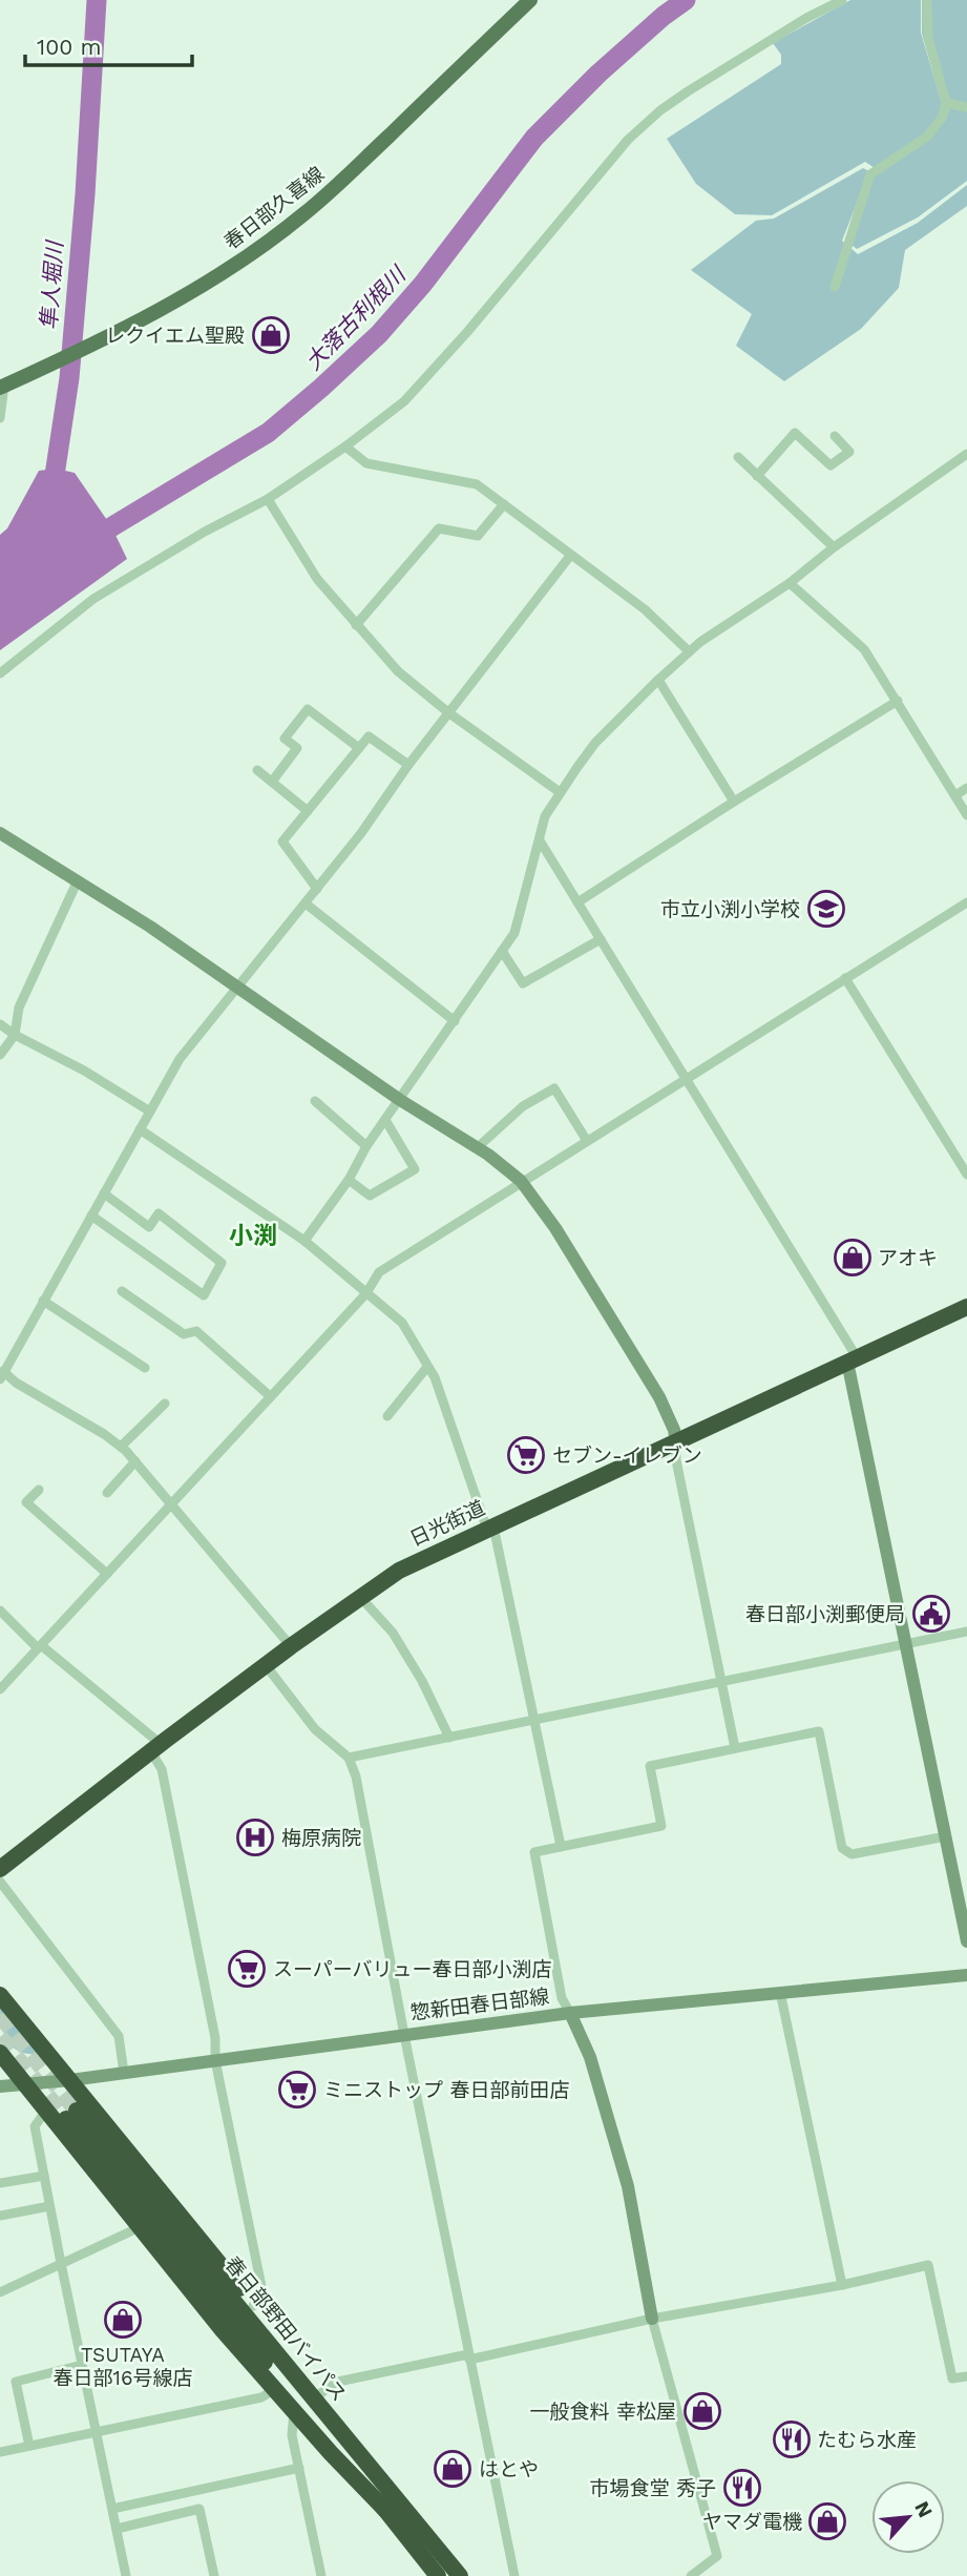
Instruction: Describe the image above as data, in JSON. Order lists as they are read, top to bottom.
{
  "streets": {
    "highway": ["日光街道", "春日部野田バイパス"],
    "main road": ["春日部久喜線"],
    "street": ["惣新田春日部線"]
  },
  "districts": ["小渕"],
  "water": ["隼人堀川", "大落古利根川"],
  "places": {
    "shop": [
      "レクイエム聖殿",
      "アオキ",
      "TSUTAYA 春日部16号線店",
      "一般食料 幸松屋",
      "はとや",
      "ヤマダ電機"
    ],
    "school or university": ["市立小渕小学校"],
    "supermarket": ["セブン-イレブン", "スーパーバリュー春日部小渕店", "ミニストップ 春日部前田店"],
    "public building": ["春日部小渕郵便局"],
    "hospital": ["梅原病院"],
    "restaurant": ["たむら水産", "市場食堂 秀子"]
  },
  "scale_bar": "100 m",
  "north": "top right"
}
